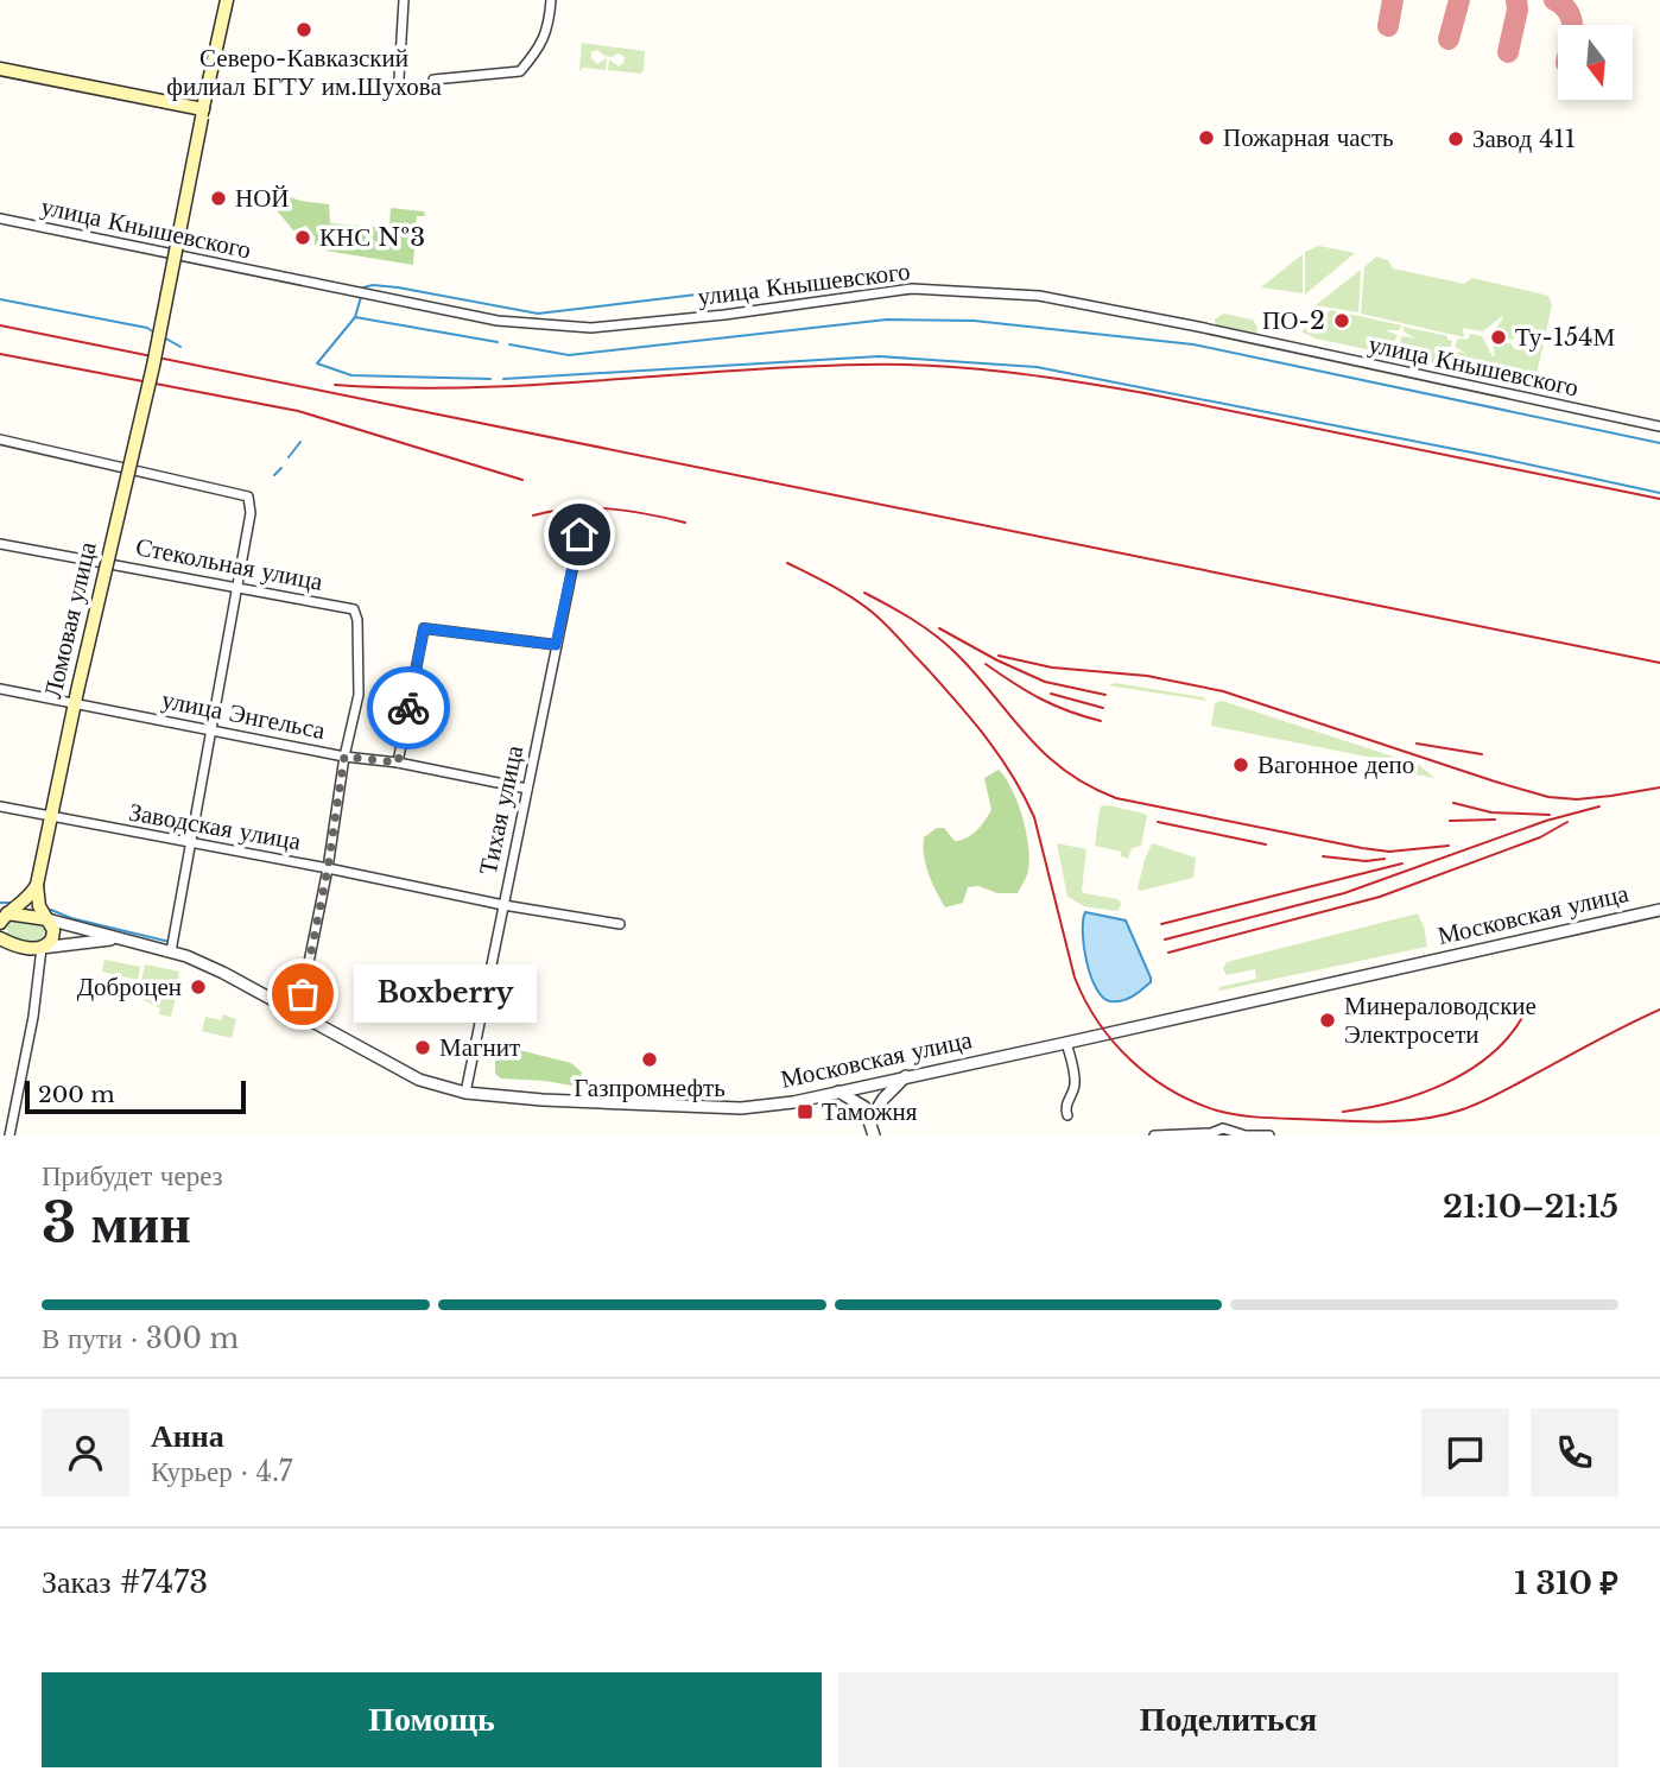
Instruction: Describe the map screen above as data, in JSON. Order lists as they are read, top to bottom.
{
  "streets": {
    "main road": ["Ломовая улица", "Московская улица"],
    "street": [
      "улица Кнышевского",
      "Стекольная улица",
      "улица Энгельса",
      "Тихая улица",
      "Заводская улица"
    ]
  },
  "crossings": [
    ["Стекольная улица", "улица Энгельса"],
    ["Ломовая улица", "улица Энгельса"],
    ["Ломовая улица", "Заводская улица"],
    ["улица Энгельса", "Тихая улица"],
    ["Тихая улица", "Заводская улица"],
    ["Тихая улица", "Московская улица"]
  ],
  "places": {
    "other": [
      "Северо-Кавказский филиал БГТУ им.Шухова",
      "Пожарная часть",
      "Завод 411",
      "НОЙ",
      "КНС №3",
      "ПО-2",
      "Ту-154М",
      "Вагонное депо",
      "Доброцен",
      "Boxberry",
      "Минераловодские Электросети",
      "Магнит",
      "Газпромнефть"
    ],
    "transit": ["Таможня"]
  },
  "scale_bar": "200 m",
  "north": "bottom",
  "page": {
    "bubble": "Boxberry",
    "scale": "200 m",
    "heading": ["3 мин", "Прибудет через", "21:10–21:15"],
    "panel": [
      "Анна",
      "Курьер · 4.7",
      "Заказ #7473",
      "1 310 ₽"
    ],
    "bar": "В пути · 300 m",
    "buttons": ["Помощь", "Поделиться"]
  }
}
